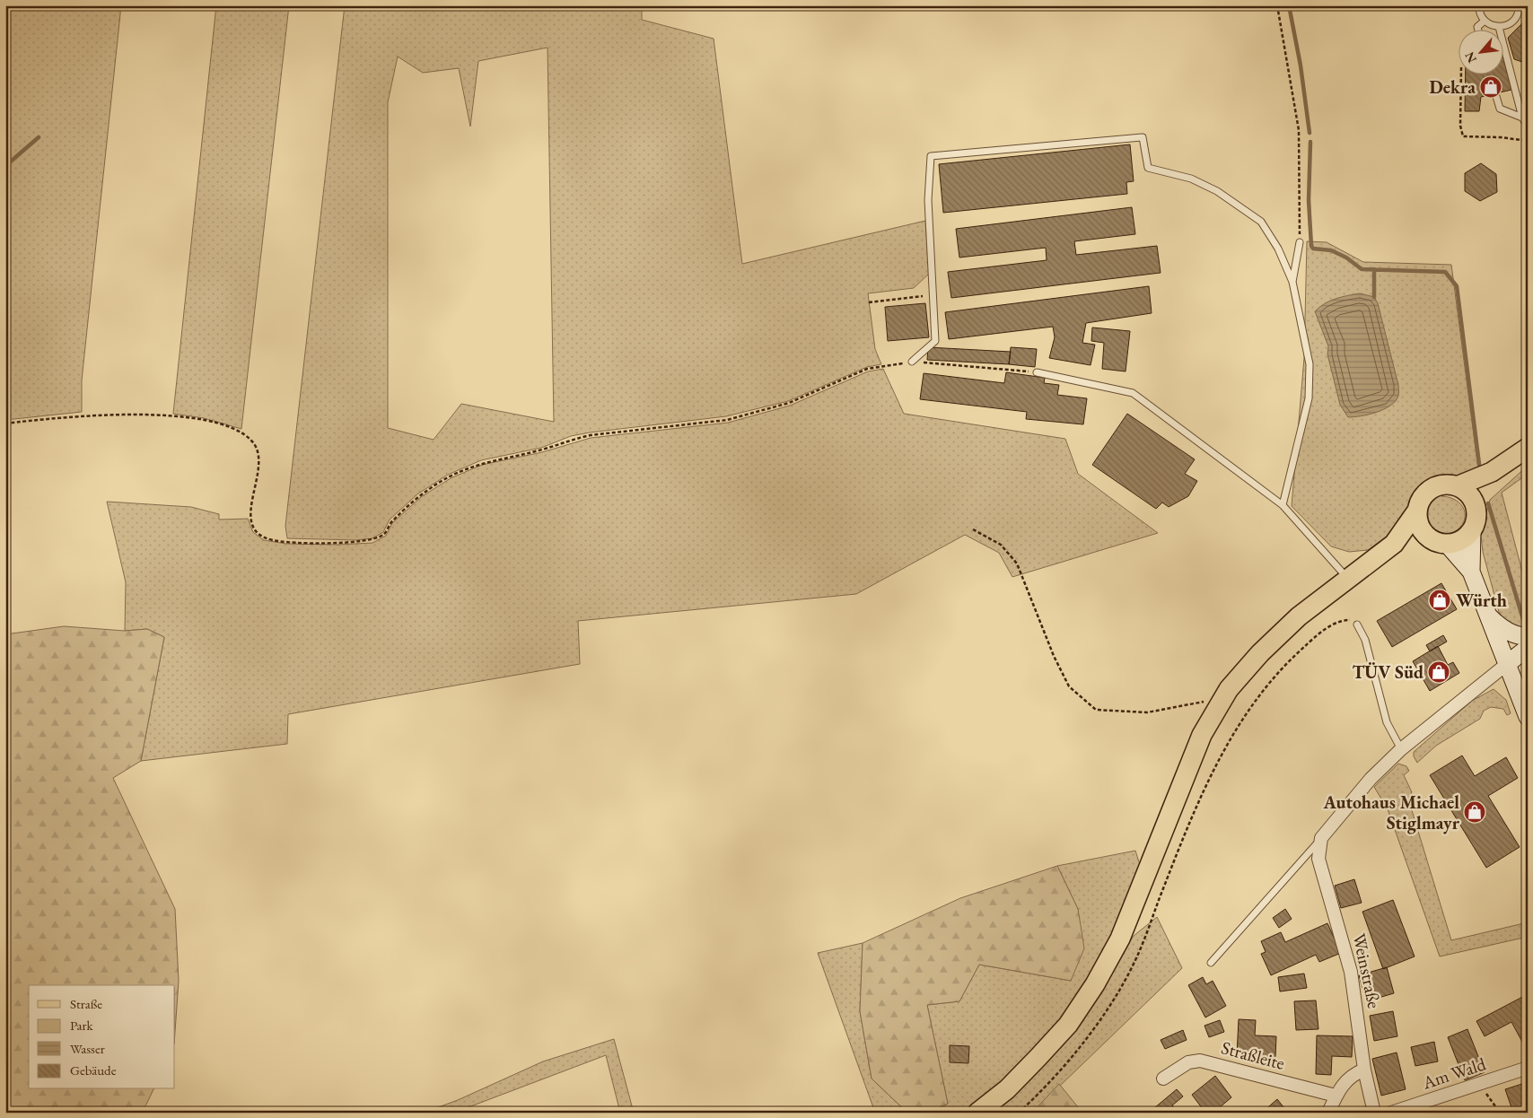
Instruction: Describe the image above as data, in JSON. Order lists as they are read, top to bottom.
{
  "streets": {
    "street": ["Weinstraße", "Straßleite", "Am Wald"]
  },
  "places": {
    "shop": [
      "Dekra",
      "Würth",
      "TÜV Süd",
      "Autohaus Michael Stiglmayr"
    ]
  },
  "legend": [
    "Straße",
    "Park",
    "Wasser",
    "Gebäude"
  ],
  "north": "bottom left"
}
